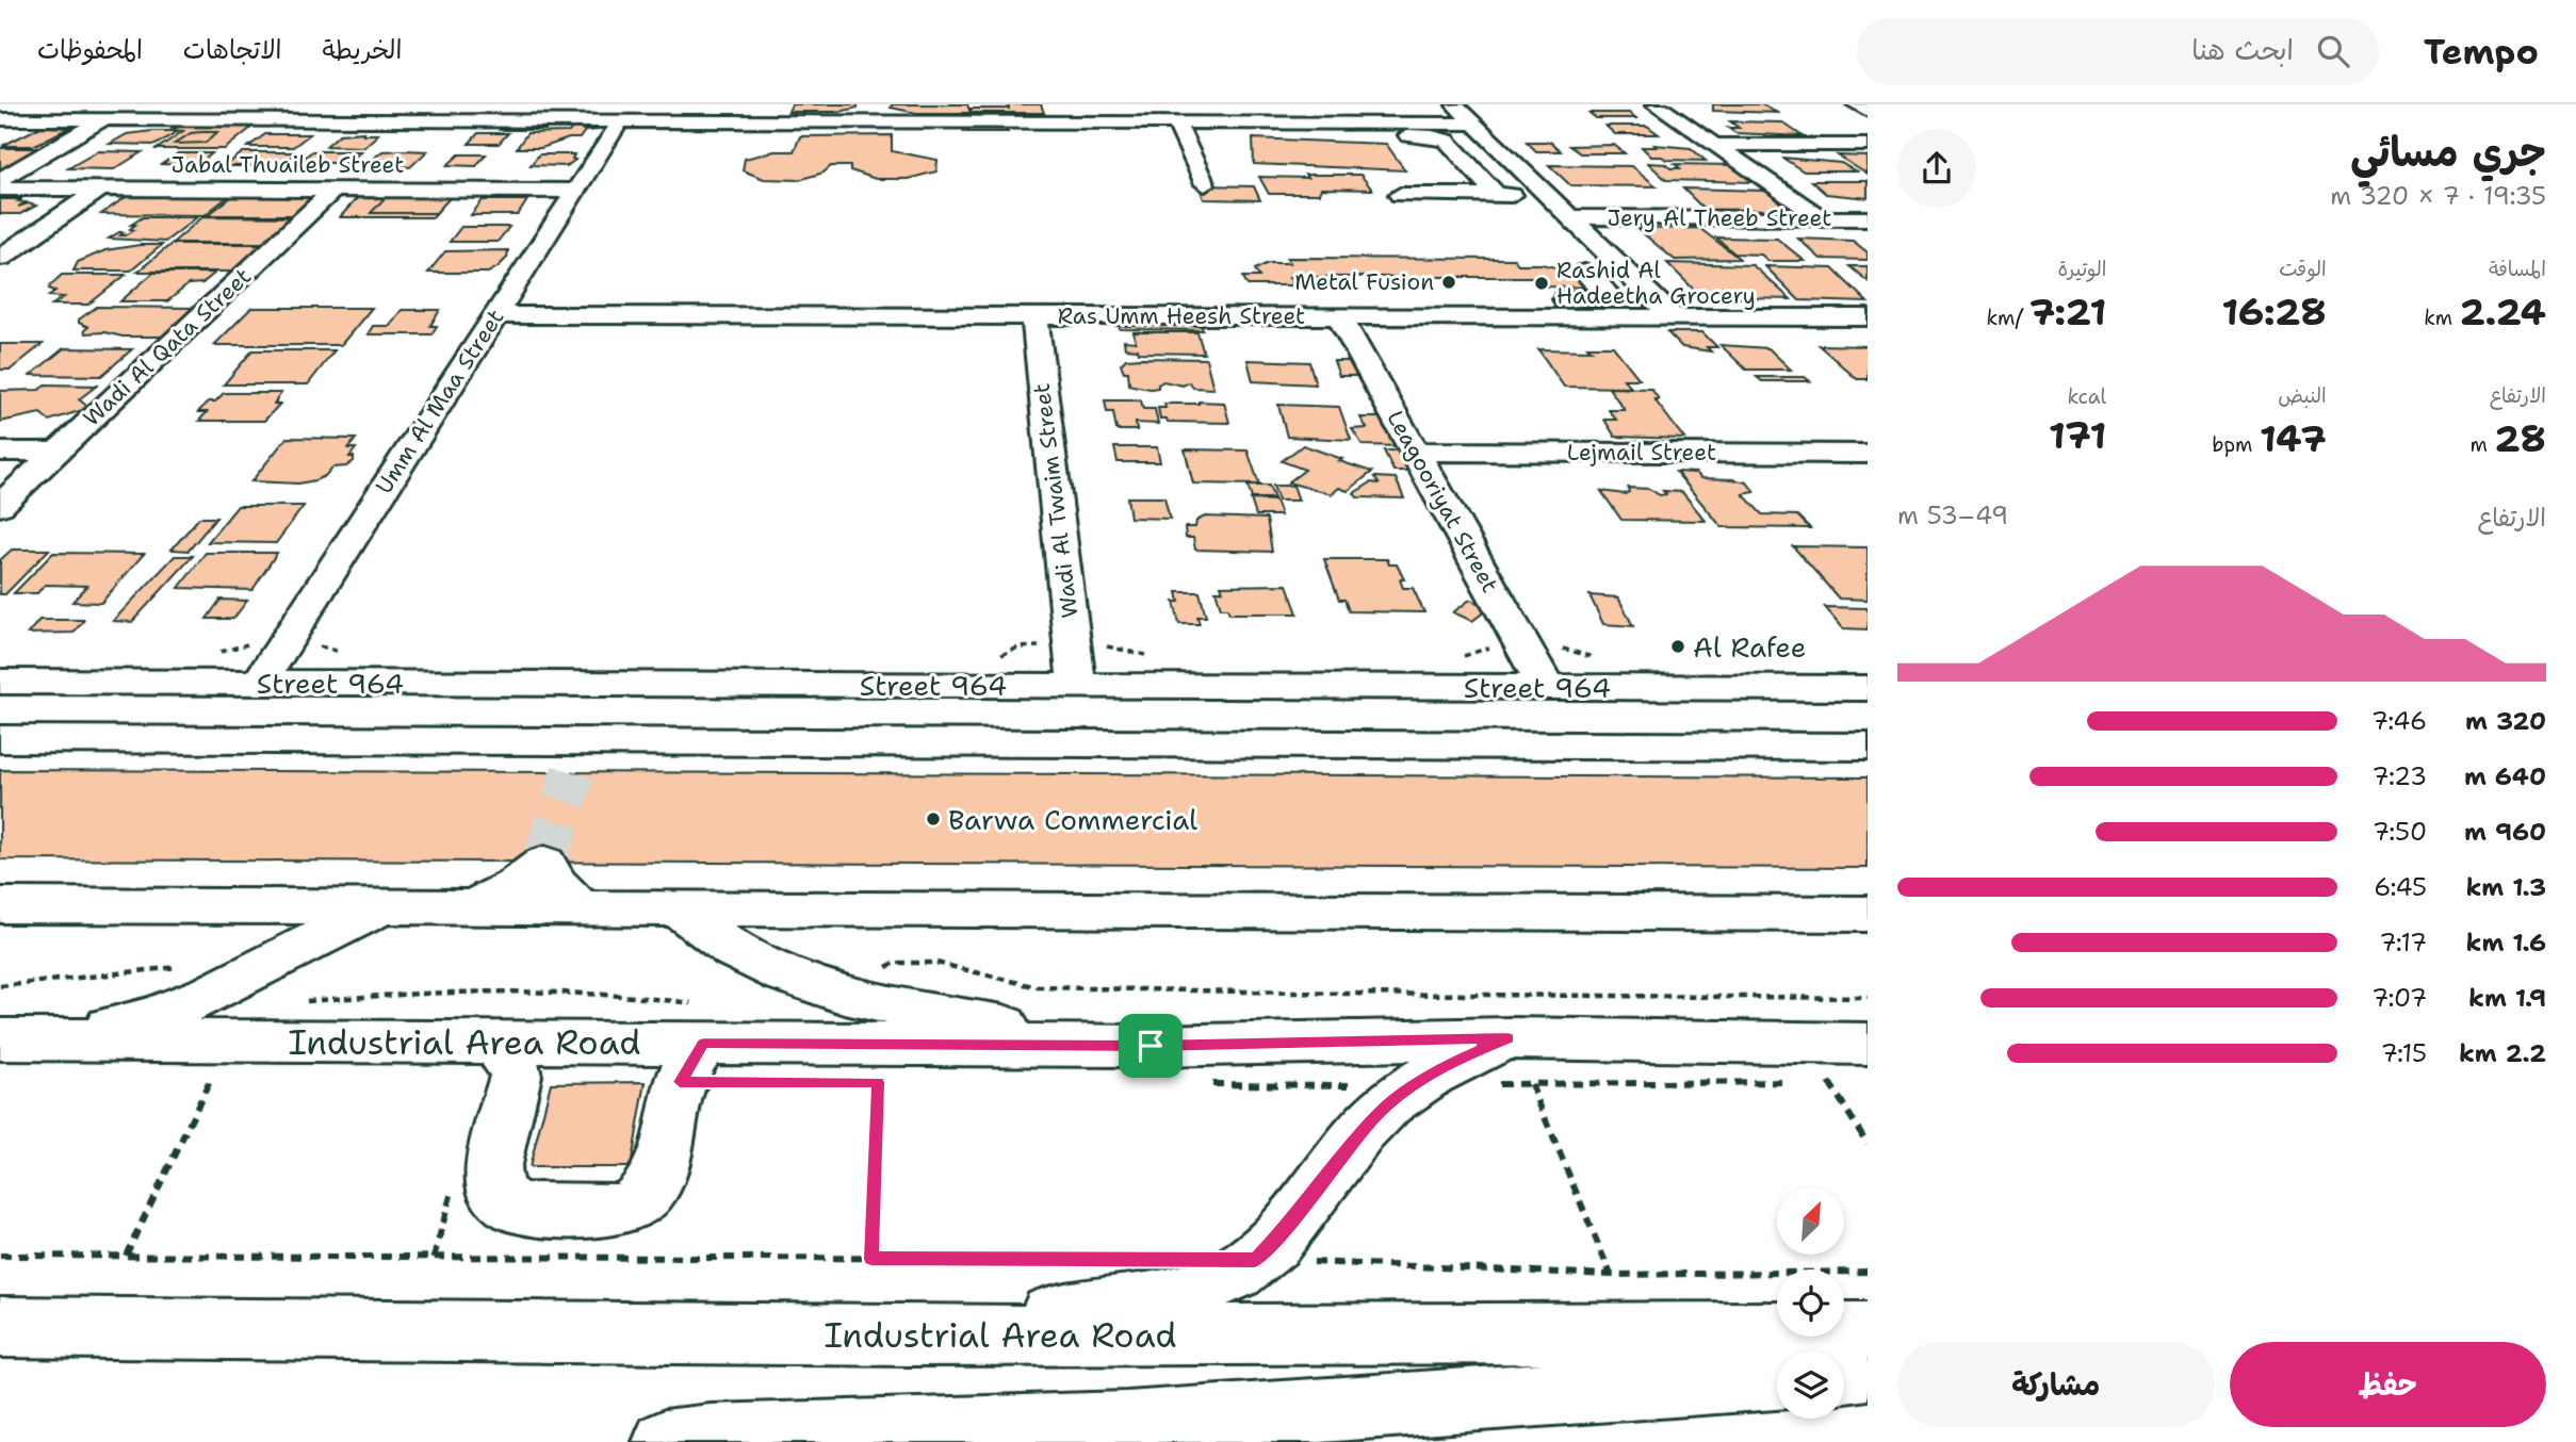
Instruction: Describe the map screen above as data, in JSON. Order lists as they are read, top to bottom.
{
  "streets": {
    "main road": [
      "Jabal Thuaileb Street",
      "Jery Al Theeb Street",
      "Ras Umm Heesh Street",
      "Wadi Al Qata Street",
      "Umm Al Maa Street",
      "Lejmail Street",
      "Wadi Al Twaim Street",
      "Leagooriyat Street",
      "Street 964",
      "Industrial Area Road"
    ]
  },
  "crossings": [
    ["Jabal Thuaileb Street", "Wadi Al Qata Street"],
    ["Jabal Thuaileb Street", "Umm Al Maa Street"],
    ["Ras Umm Heesh Street", "Umm Al Maa Street"],
    ["Ras Umm Heesh Street", "Wadi Al Twaim Street"],
    ["Ras Umm Heesh Street", "Leagooriyat Street"],
    ["Umm Al Maa Street", "Street 964"],
    ["Lejmail Street", "Leagooriyat Street"],
    ["Wadi Al Twaim Street", "Street 964"],
    ["Leagooriyat Street", "Street 964"]
  ],
  "places": [
    "Metal Fusion",
    "Rashid Al Hadeetha Grocery",
    "Al Rafee",
    "Barwa Commercial"
  ],
  "north": "top right",
  "page": {
    "header": "Tempo",
    "search": "ابحث هنا",
    "nav": ["الخريطة", "الاتجاهات", "المحفوظات"],
    "heading": ["جري مسائي", "19:35 · 7 × 320 m"],
    "stats": [
      ["المسافة", "2.24 km"],
      ["الوقت", "16:28"],
      ["الوتيرة", "7:21 /km"],
      ["الارتفاع", "28 m"],
      ["النبض", "147 bpm"],
      ["kcal", "171"]
    ],
    "chart": ["الارتفاع", "49–53 m"],
    "list": [
      {
        "name": "320 m",
        "note": "7:46"
      },
      {
        "name": "640 m",
        "note": "7:23"
      },
      {
        "name": "960 m",
        "note": "7:50"
      },
      {
        "name": "1.3 km",
        "note": "6:45"
      },
      {
        "name": "1.6 km",
        "note": "7:17"
      },
      {
        "name": "1.9 km",
        "note": "7:07"
      },
      {
        "name": "2.2 km",
        "note": "7:15"
      }
    ],
    "buttons": ["حفظ", "مشاركة"]
  }
}
